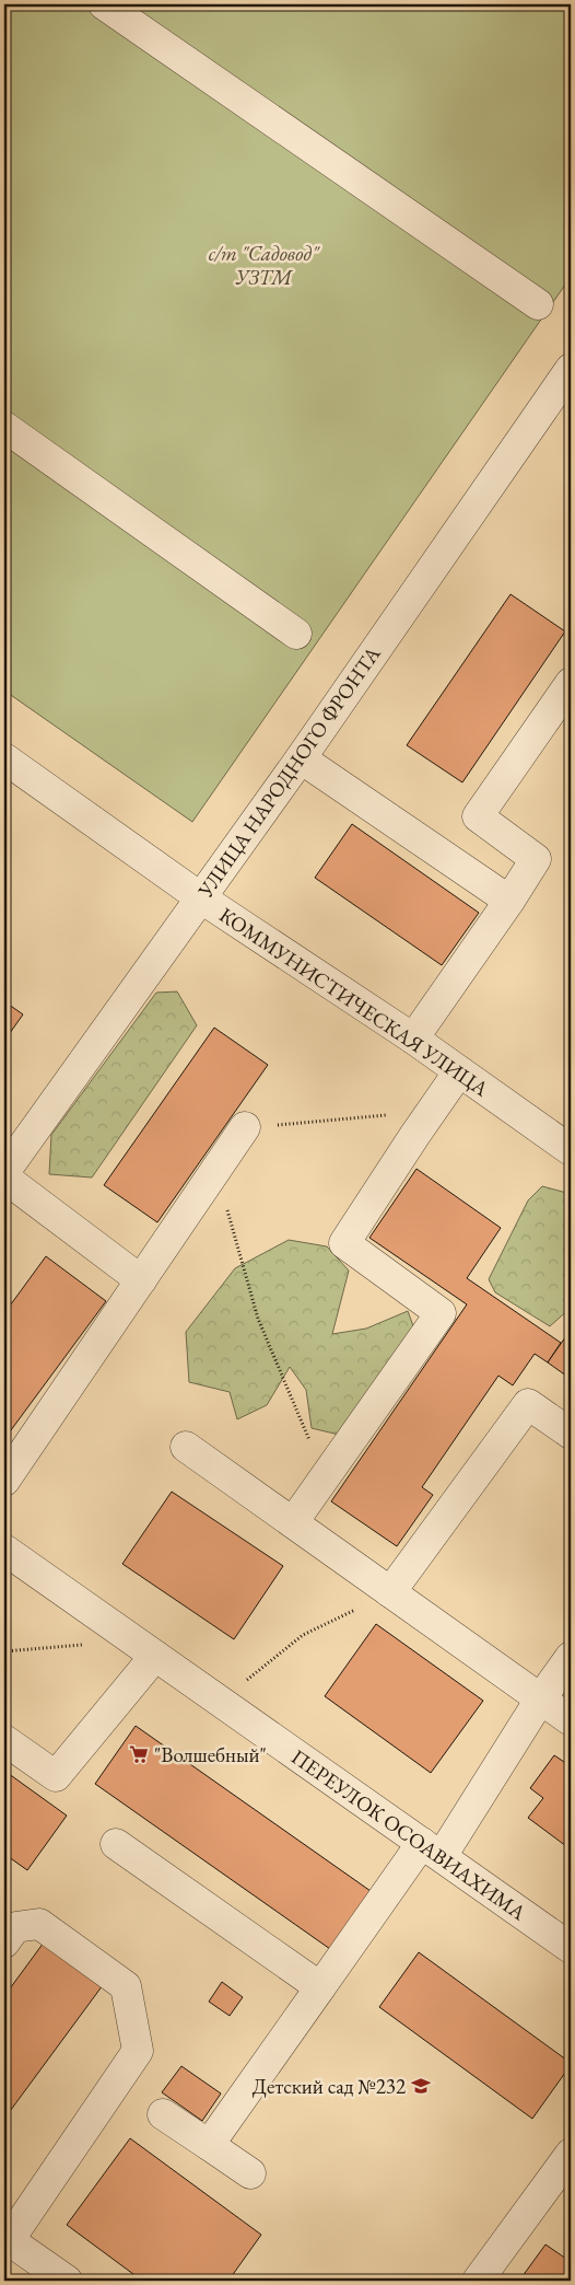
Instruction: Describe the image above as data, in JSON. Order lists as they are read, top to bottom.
{
  "streets": {
    "street": ["УЛИЦА НАРОДНОГО ФРОНТА", "КОММУНИСТИЧЕСКАЯ УЛИЦА", "ПЕРЕУЛОК ОСОАВИАХИМА"]
  },
  "crossings": [
    ["УЛИЦА НАРОДНОГО ФРОНТА", "КОММУНИСТИЧЕСКАЯ УЛИЦА"]
  ],
  "parks": ["с/т \"Садовод\" УЗТМ"],
  "places": {
    "supermarket": ["\"Волшебный\""],
    "school or university": ["Детский сад №232"]
  }
}
